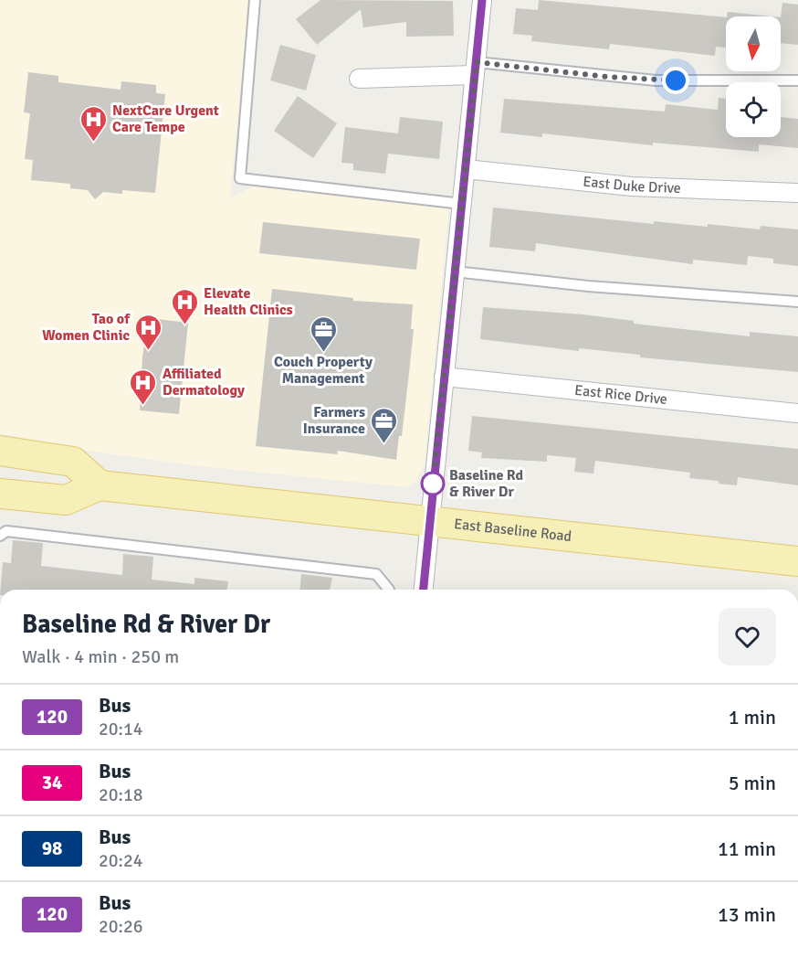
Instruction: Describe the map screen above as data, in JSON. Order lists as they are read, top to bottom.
{
  "streets": {
    "main road": ["East Baseline Road"],
    "street": ["East Duke Drive", "East Rice Drive"]
  },
  "places": {
    "hospital": [
      "NextCare Urgent Care Tempe",
      "Elevate Health Clinics",
      "Tao of Women Clinic",
      "Affiliated Dermatology"
    ],
    "office": ["Couch Property Management", "Farmers Insurance"],
    "other": ["Baseline Rd & River Dr"]
  },
  "lines": ["bus line 120"],
  "north": "bottom",
  "page": {
    "heading": ["Baseline Rd & River Dr", "Walk · 4 min · 250 m"],
    "list": [
      {
        "mark": "120",
        "name": "Bus",
        "note": "20:14",
        "value": "1 min"
      },
      {
        "mark": "34",
        "name": "Bus",
        "note": "20:18",
        "value": "5 min"
      },
      {
        "mark": "98",
        "name": "Bus",
        "note": "20:24",
        "value": "11 min"
      },
      {
        "mark": "120",
        "name": "Bus",
        "note": "20:26",
        "value": "13 min"
      }
    ]
  }
}
